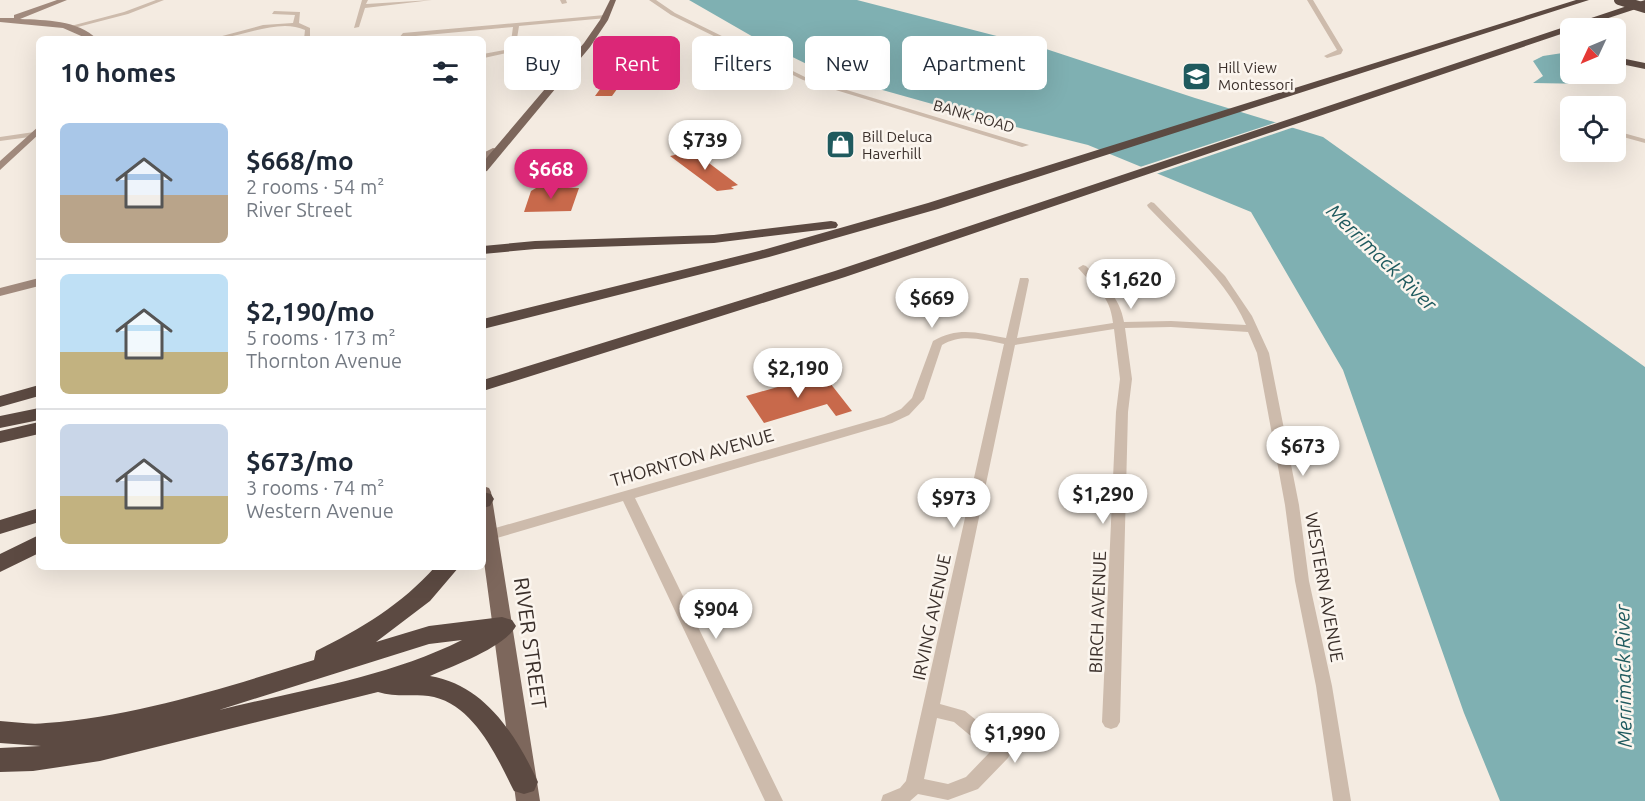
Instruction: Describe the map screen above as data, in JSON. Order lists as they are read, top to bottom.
{
  "streets": {
    "main road": ["RIVER STREET"],
    "street": [
      "BANK ROAD",
      "THORNTON AVENUE",
      "WESTERN AVENUE",
      "BIRCH AVENUE",
      "IRVING AVENUE"
    ]
  },
  "crossings": [
    ["THORNTON AVENUE", "IRVING AVENUE"],
    ["THORNTON AVENUE", "RIVER STREET"]
  ],
  "water": ["Merrimack River"],
  "places": {
    "school or university": ["Hill View Montessori"],
    "shop": ["Bill Deluca Haverhill"]
  },
  "north": "bottom left",
  "page": {
    "chip": [
      "Buy",
      "Rent",
      "Filters",
      "New",
      "Apartment"
    ],
    "heading": "10 homes",
    "list": [
      {
        "name": "$668/mo",
        "note": "2 rooms · 54 m² · River Street"
      },
      {
        "name": "$2,190/mo",
        "note": "5 rooms · 173 m² · Thornton Avenue"
      },
      {
        "name": "$673/mo",
        "note": "3 rooms · 74 m² · Western Avenue"
      }
    ],
    "price": [
      "$739",
      "$668",
      "$1,620",
      "$669",
      "$2,190",
      "$673",
      "$1,290",
      "$973",
      "$904",
      "$1,990"
    ]
  }
}
